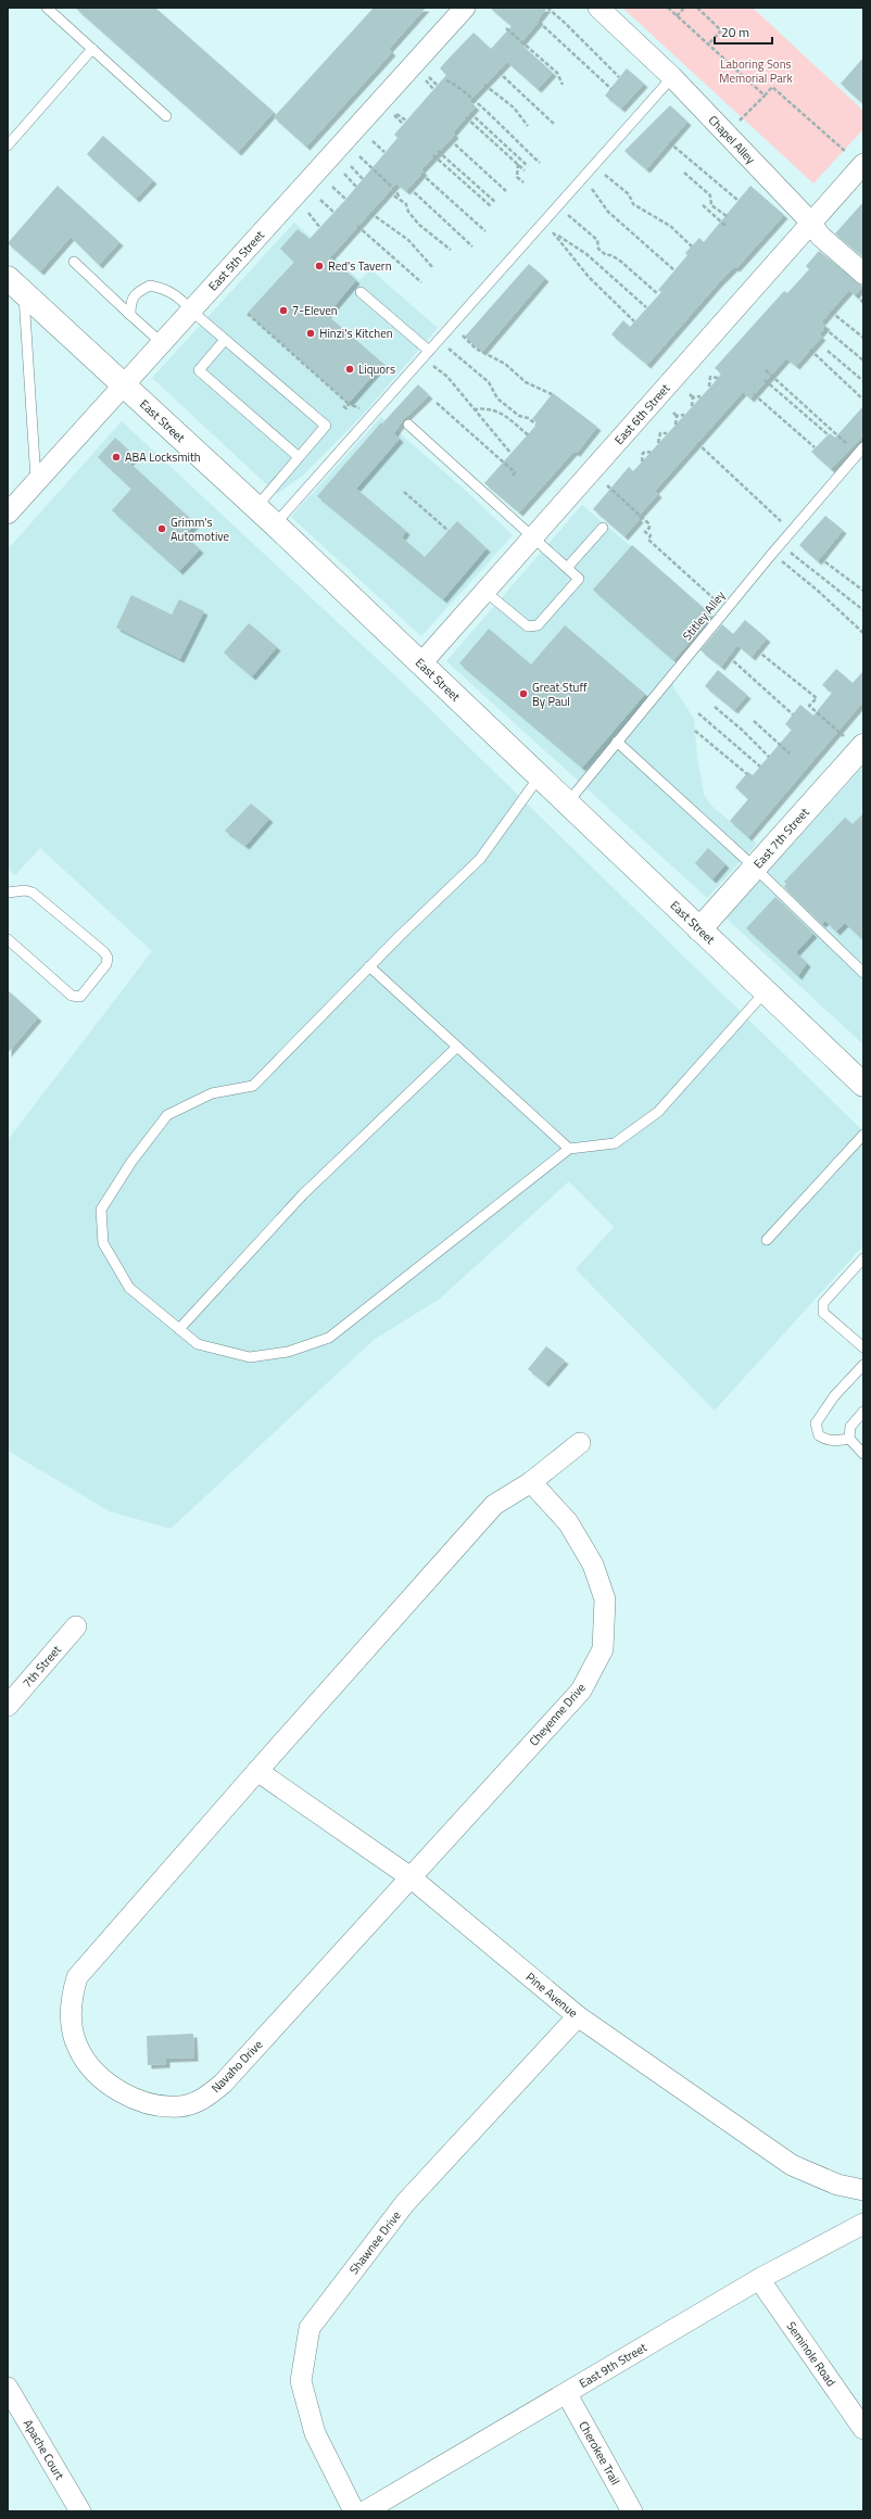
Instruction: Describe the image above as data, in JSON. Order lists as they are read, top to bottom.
{
  "streets": {
    "main road": ["East Street", "East 7th Street"],
    "street": [
      "Chapel Alley",
      "East 5th Street",
      "East 6th Street",
      "7th Street",
      "Cheyenne Drive",
      "Pine Avenue",
      "Navaho Drive",
      "Shawnee Drive",
      "Seminole Road",
      "East 9th Street",
      "Apache Court",
      "Cherokee Trail"
    ],
    "lane": ["Stitley Alley"]
  },
  "crossings": [
    ["Chapel Alley", "East 6th Street"],
    ["East 5th Street", "East Street"],
    ["East 6th Street", "East Street"],
    ["East Street", "Stitley Alley"],
    ["East Street", "East 7th Street"],
    ["Cheyenne Drive", "Pine Avenue"],
    ["Cheyenne Drive", "Navaho Drive"],
    ["Pine Avenue", "Navaho Drive"],
    ["Pine Avenue", "Shawnee Drive"],
    ["Seminole Road", "East 9th Street"],
    ["East 9th Street", "Cherokee Trail"]
  ],
  "parks": ["Laboring Sons Memorial Park"],
  "places": [
    "Red's Tavern",
    "7-Eleven",
    "Hinzi's Kitchen",
    "Liquors",
    "ABA Locksmith",
    "Grimm's Automotive",
    "Great Stuff By Paul"
  ],
  "scale_bar": "20 m"
}
